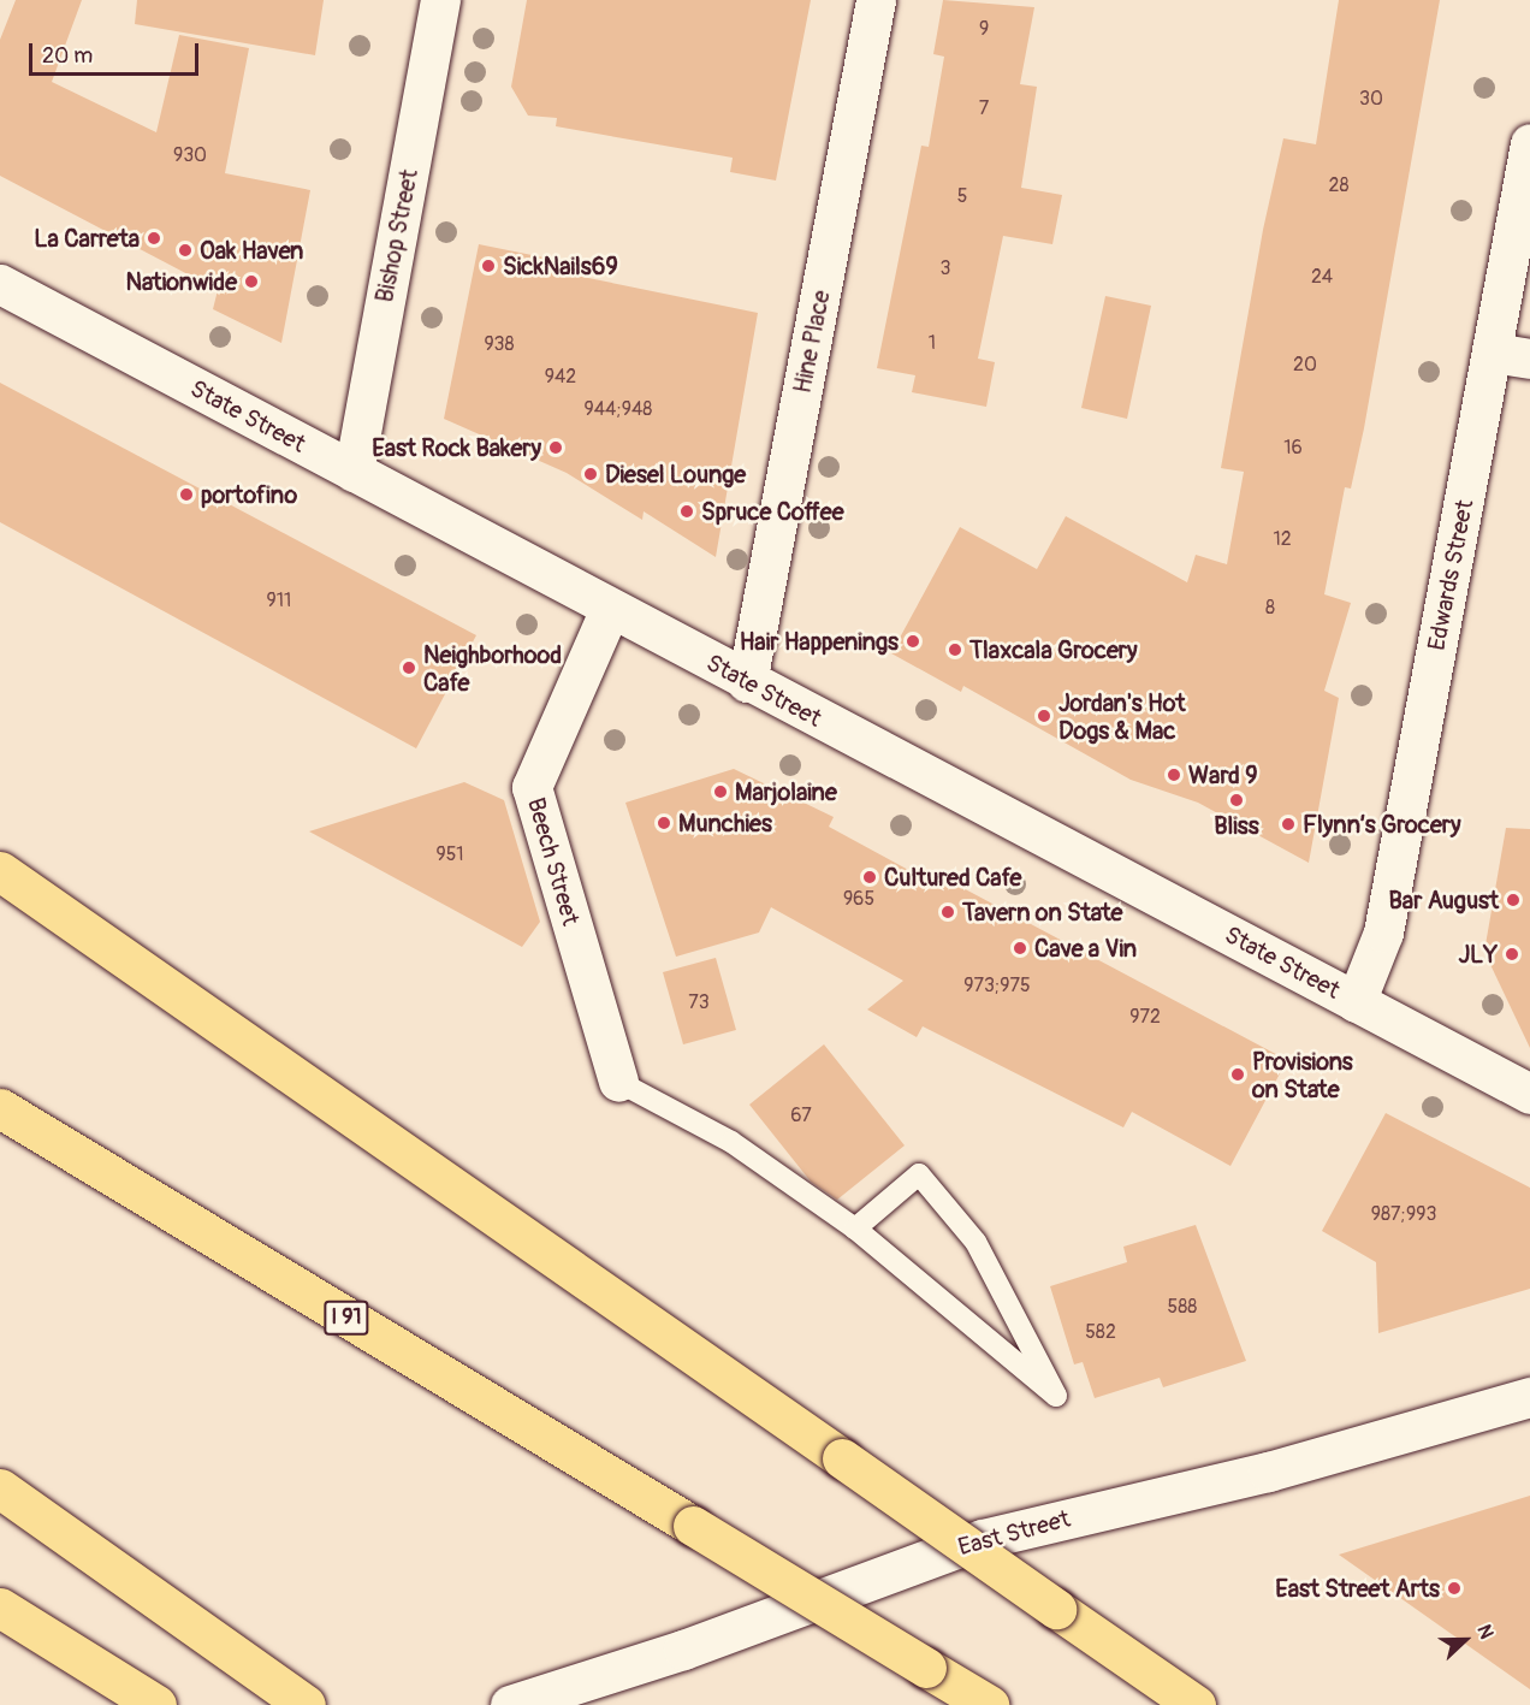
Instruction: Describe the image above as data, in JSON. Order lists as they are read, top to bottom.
{
  "streets": {
    "highway": ["I 91"],
    "main road": [
      "Bishop Street",
      "Hine Place",
      "State Street",
      "Edwards Street",
      "Beech Street",
      "East Street"
    ]
  },
  "crossings": [
    ["Bishop Street", "State Street"],
    ["Hine Place", "State Street"],
    ["State Street", "Edwards Street"],
    ["State Street", "Beech Street"]
  ],
  "places": [
    "La Carreta",
    "Oak Haven",
    "SickNails69",
    "Nationwide",
    "East Rock Bakery",
    "Diesel Lounge",
    "portofino",
    "Spruce Coffee",
    "Hair Happenings",
    "Tlaxcala Grocery",
    "Neighborhood Cafe",
    "Jordan's Hot Dogs & Mac",
    "Ward 9",
    "Marjolaine",
    "Bliss",
    "Munchies",
    "Flynn’s Grocery",
    "Cultured Cafe",
    "Bar August",
    "Tavern on State",
    "Cave a Vin",
    "JLY",
    "Provisions on State",
    "East Street Arts"
  ],
  "house_numbers": [
    "9",
    "30",
    "7",
    "930",
    "28",
    "5",
    "3",
    "24",
    "1",
    "938",
    "20",
    "942",
    "944;948",
    "16",
    "12",
    "911",
    "8",
    "951",
    "965",
    "973;975",
    "73",
    "972",
    "67",
    "987;993",
    "588",
    "582"
  ],
  "scale_bar": "20 m",
  "north": "right"
}
